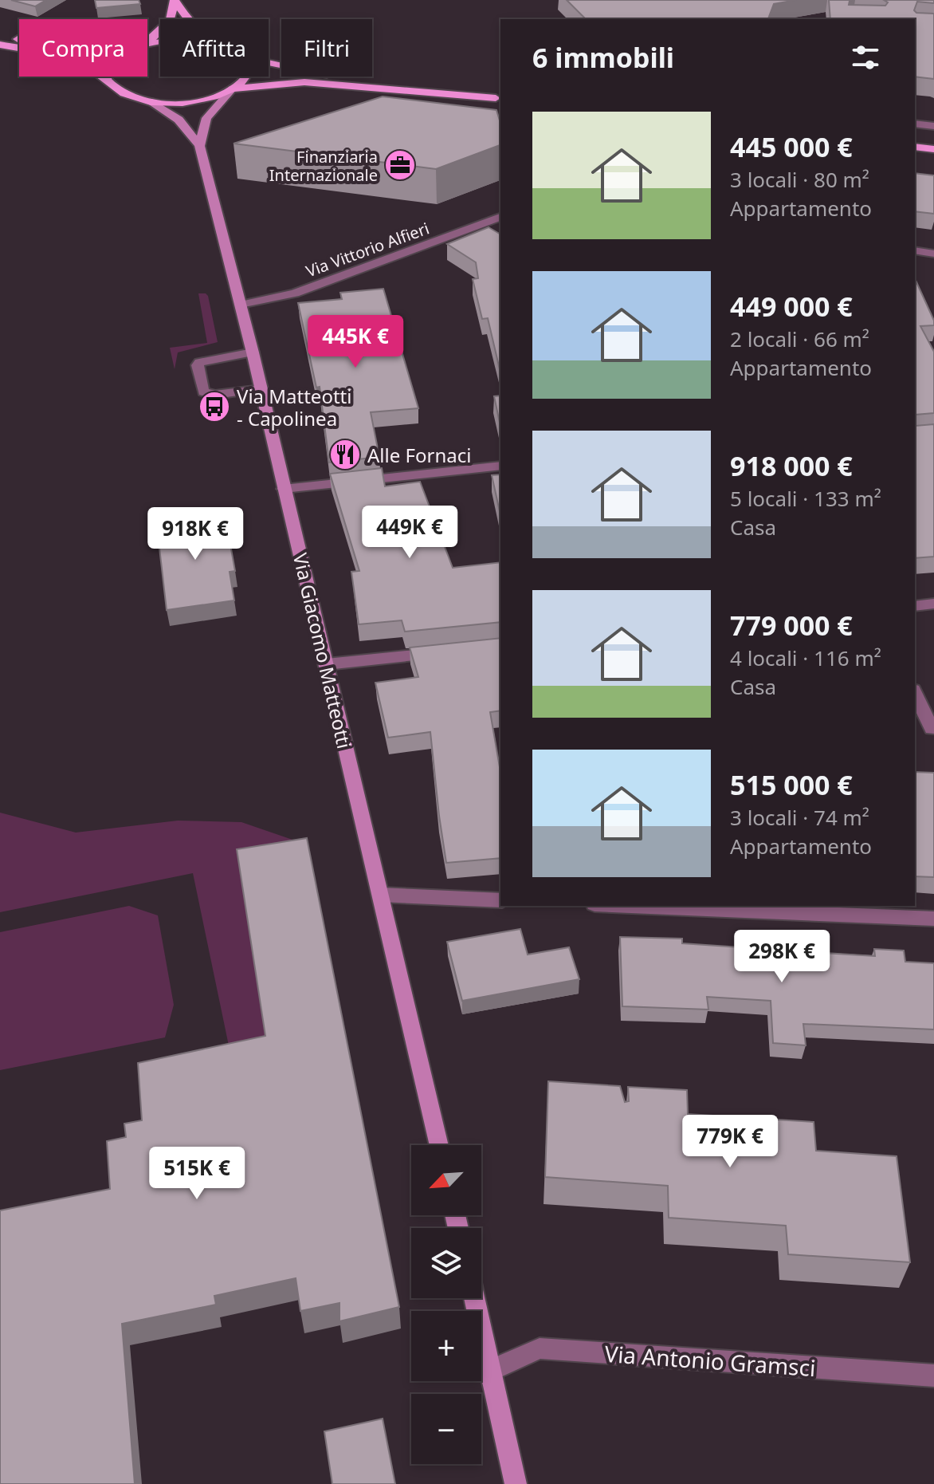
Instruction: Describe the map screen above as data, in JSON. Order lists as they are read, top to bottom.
{
  "streets": {
    "street": ["Via Vittorio Alfieri", "Via Giacomo Matteotti", "Via Antonio Gramsci"]
  },
  "crossings": [
    ["Via Vittorio Alfieri", "Via Giacomo Matteotti"]
  ],
  "places": {
    "office": ["Finanziaria Internazionale"],
    "bus stop": ["Via Matteotti - Capolinea"],
    "restaurant": ["Alle Fornaci"]
  },
  "north": "bottom left",
  "page": {
    "chip": ["Compra", "Affitta", "Filtri"],
    "heading": "6 immobili",
    "list": [
      {
        "name": "445 000 €",
        "note": "3 locali · 80 m² · Appartamento"
      },
      {
        "name": "449 000 €",
        "note": "2 locali · 66 m² · Appartamento"
      },
      {
        "name": "918 000 €",
        "note": "5 locali · 133 m² · Casa"
      },
      {
        "name": "779 000 €",
        "note": "4 locali · 116 m² · Casa"
      },
      {
        "name": "515 000 €",
        "note": "3 locali · 74 m² · Appartamento"
      }
    ],
    "price": [
      "445K €",
      "449K €",
      "918K €",
      "298K €",
      "779K €",
      "515K €"
    ],
    "map_buttons": ["+", "−"]
  }
}
